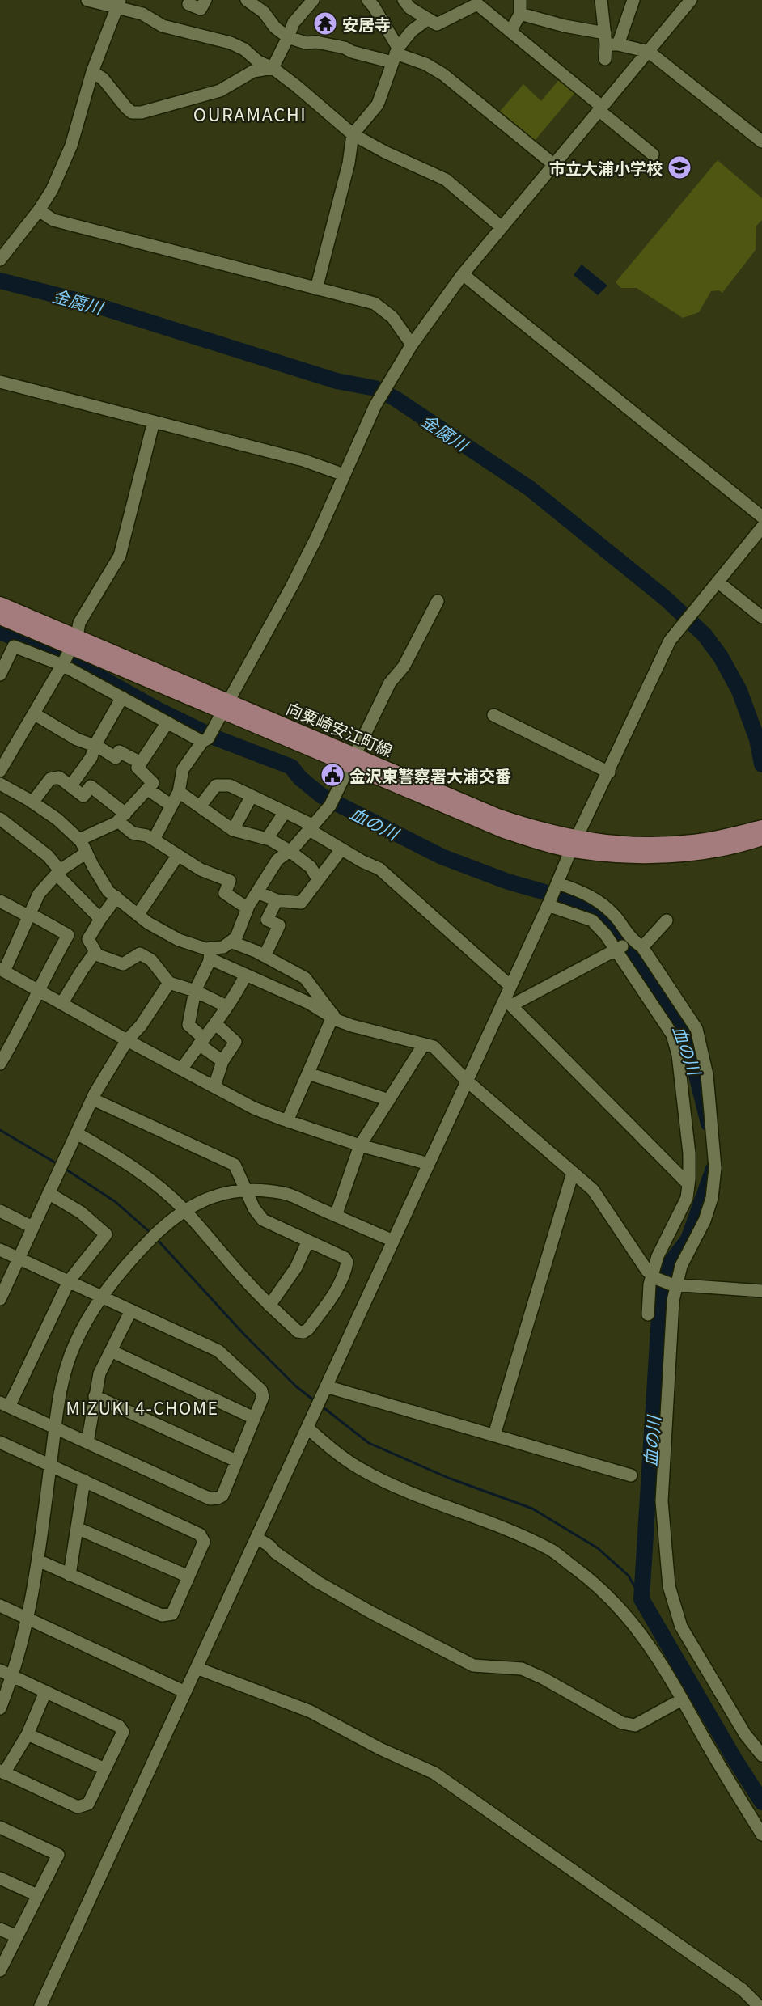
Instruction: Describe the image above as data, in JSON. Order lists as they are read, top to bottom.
{
  "streets": {
    "main road": ["向粟崎安江町線"]
  },
  "districts": ["OURAMACHI", "MIZUKI 4-CHOME"],
  "water": ["金腐川", "血の川"],
  "places": {
    "temple": ["安居寺"],
    "school or university": ["市立大浦小学校"],
    "public building": ["金沢東警察署大浦交番"]
  }
}
